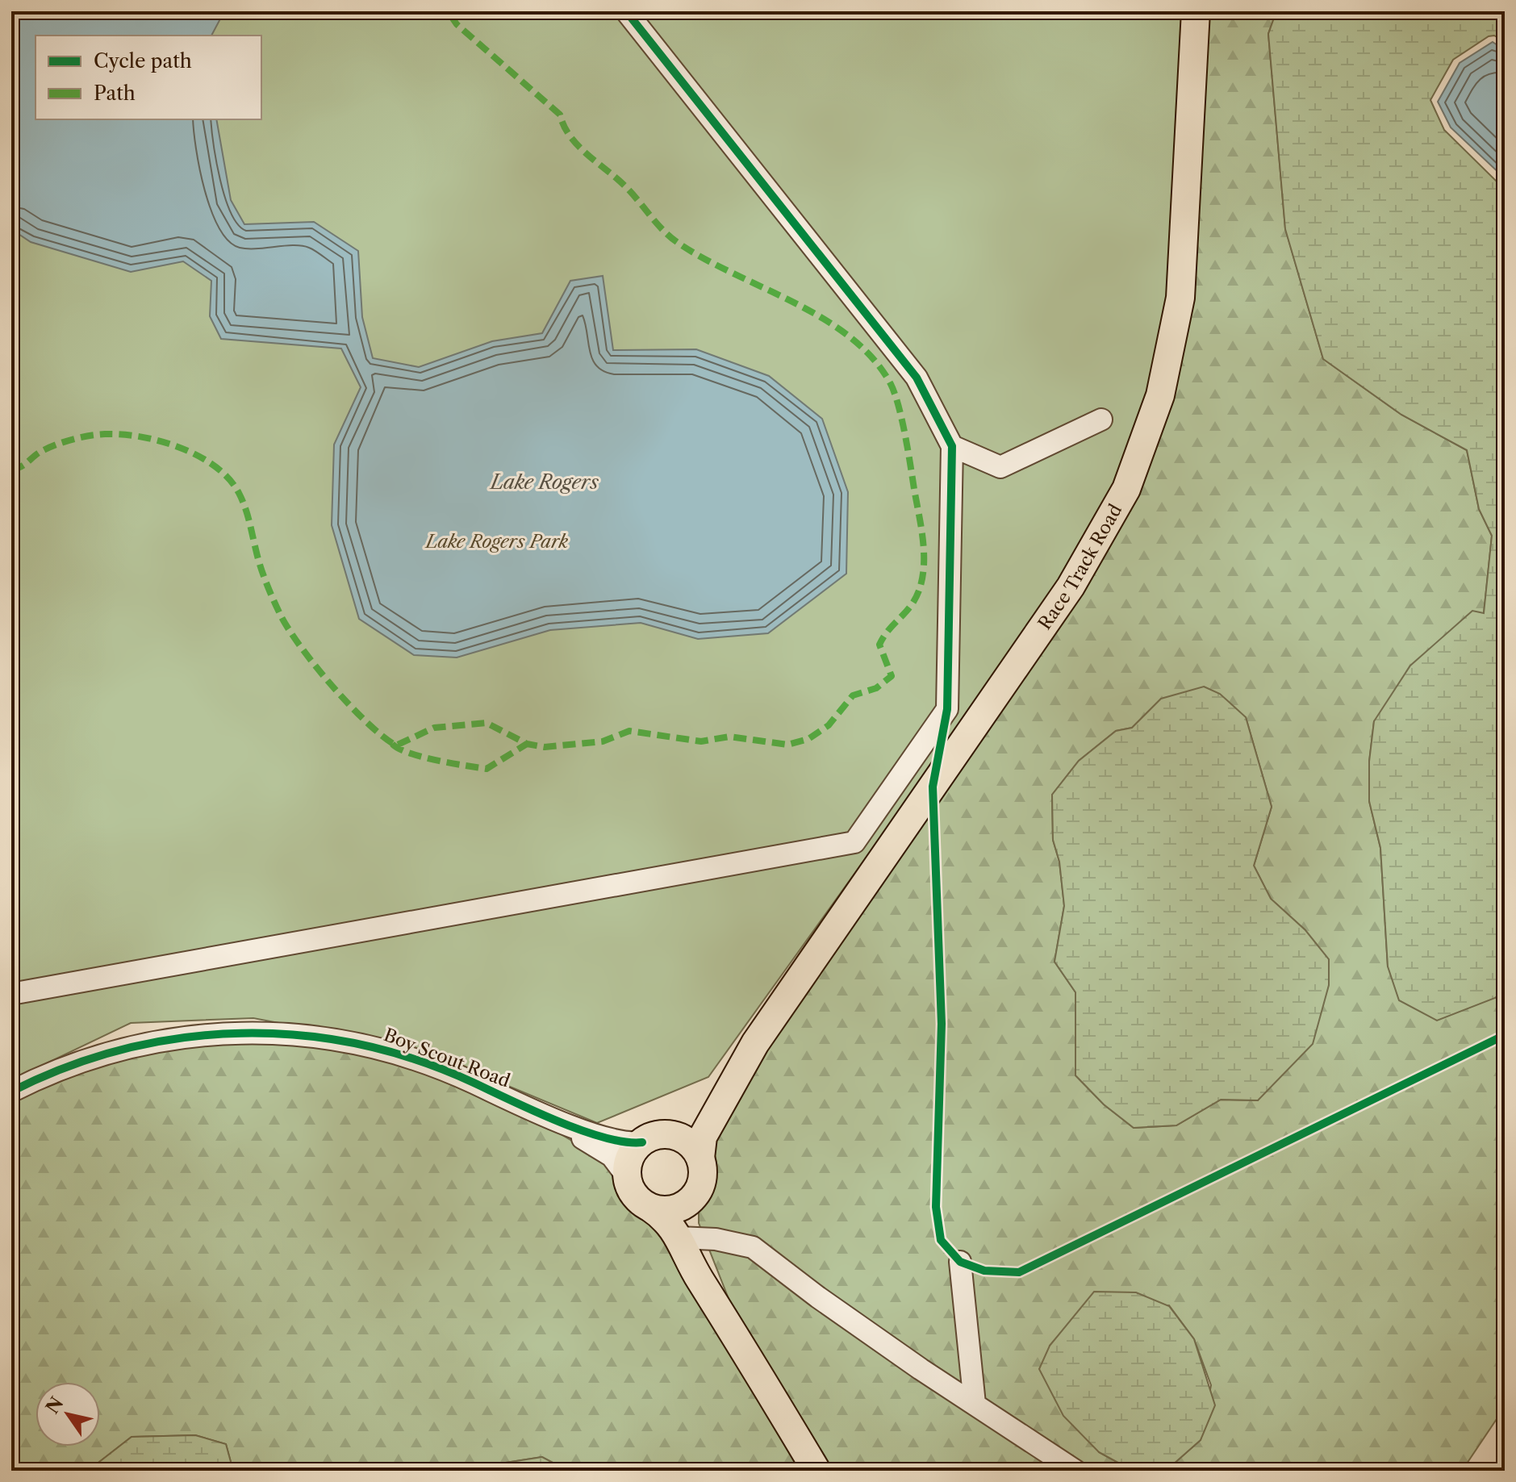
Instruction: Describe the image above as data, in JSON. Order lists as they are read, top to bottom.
{
  "streets": {
    "main road": ["Race Track Road"],
    "street": ["Boy Scout Road"]
  },
  "crossings": [
    ["Race Track Road", "Boy Scout Road"]
  ],
  "water": ["Lake Rogers"],
  "parks": ["Lake Rogers Park"],
  "legend": ["Cycle path", "Path"],
  "north": "top left"
}
